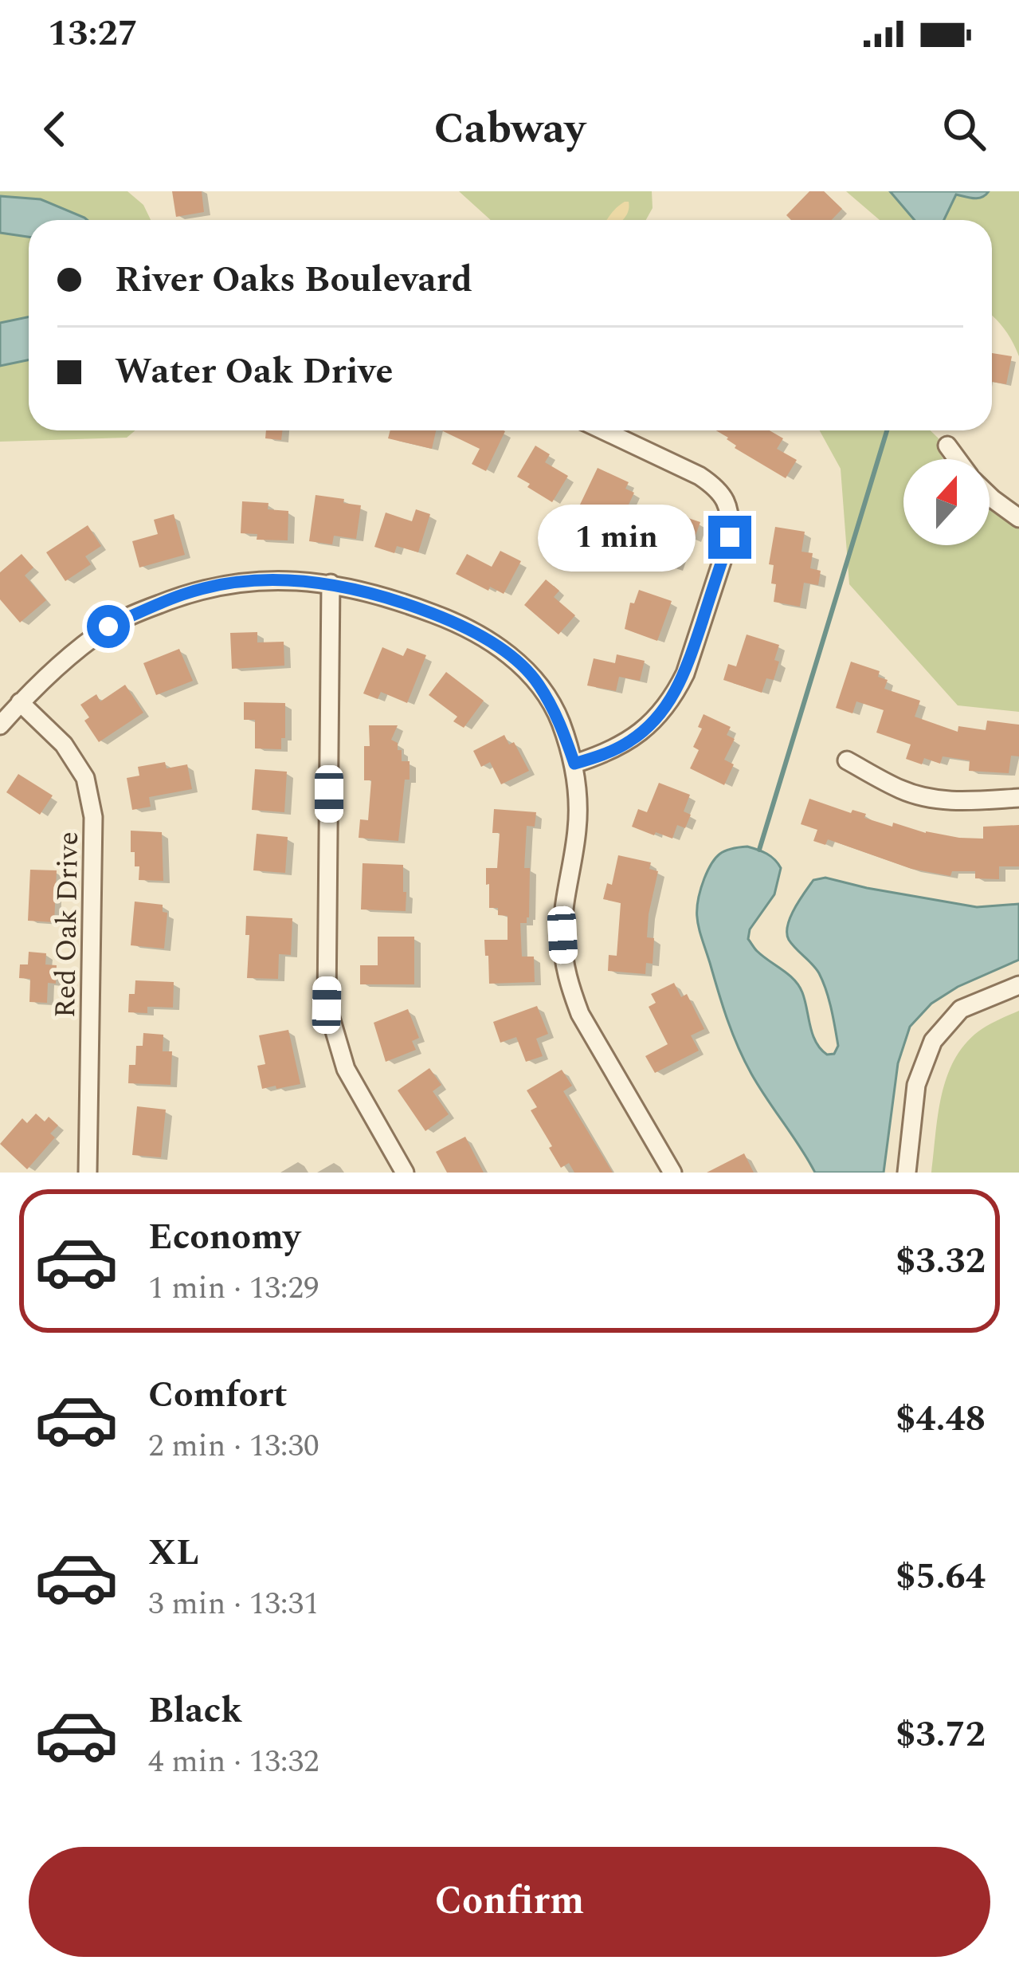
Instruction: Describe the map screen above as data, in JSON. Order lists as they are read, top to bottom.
{
  "streets": {
    "street": ["Red Oak Drive"]
  },
  "north": "top",
  "page": {
    "status": "13:27",
    "header": "Cabway",
    "banner": ["River Oaks Boulevard", "Water Oak Drive"],
    "bubble": "1 min",
    "list": [
      {
        "name": "Economy",
        "note": "1 min · 13:29",
        "value": "$3.32"
      },
      {
        "name": "Comfort",
        "note": "2 min · 13:30",
        "value": "$4.48"
      },
      {
        "name": "XL",
        "note": "3 min · 13:31",
        "value": "$5.64"
      },
      {
        "name": "Black",
        "note": "4 min · 13:32",
        "value": "$3.72"
      }
    ],
    "buttons": "Confirm"
  }
}
